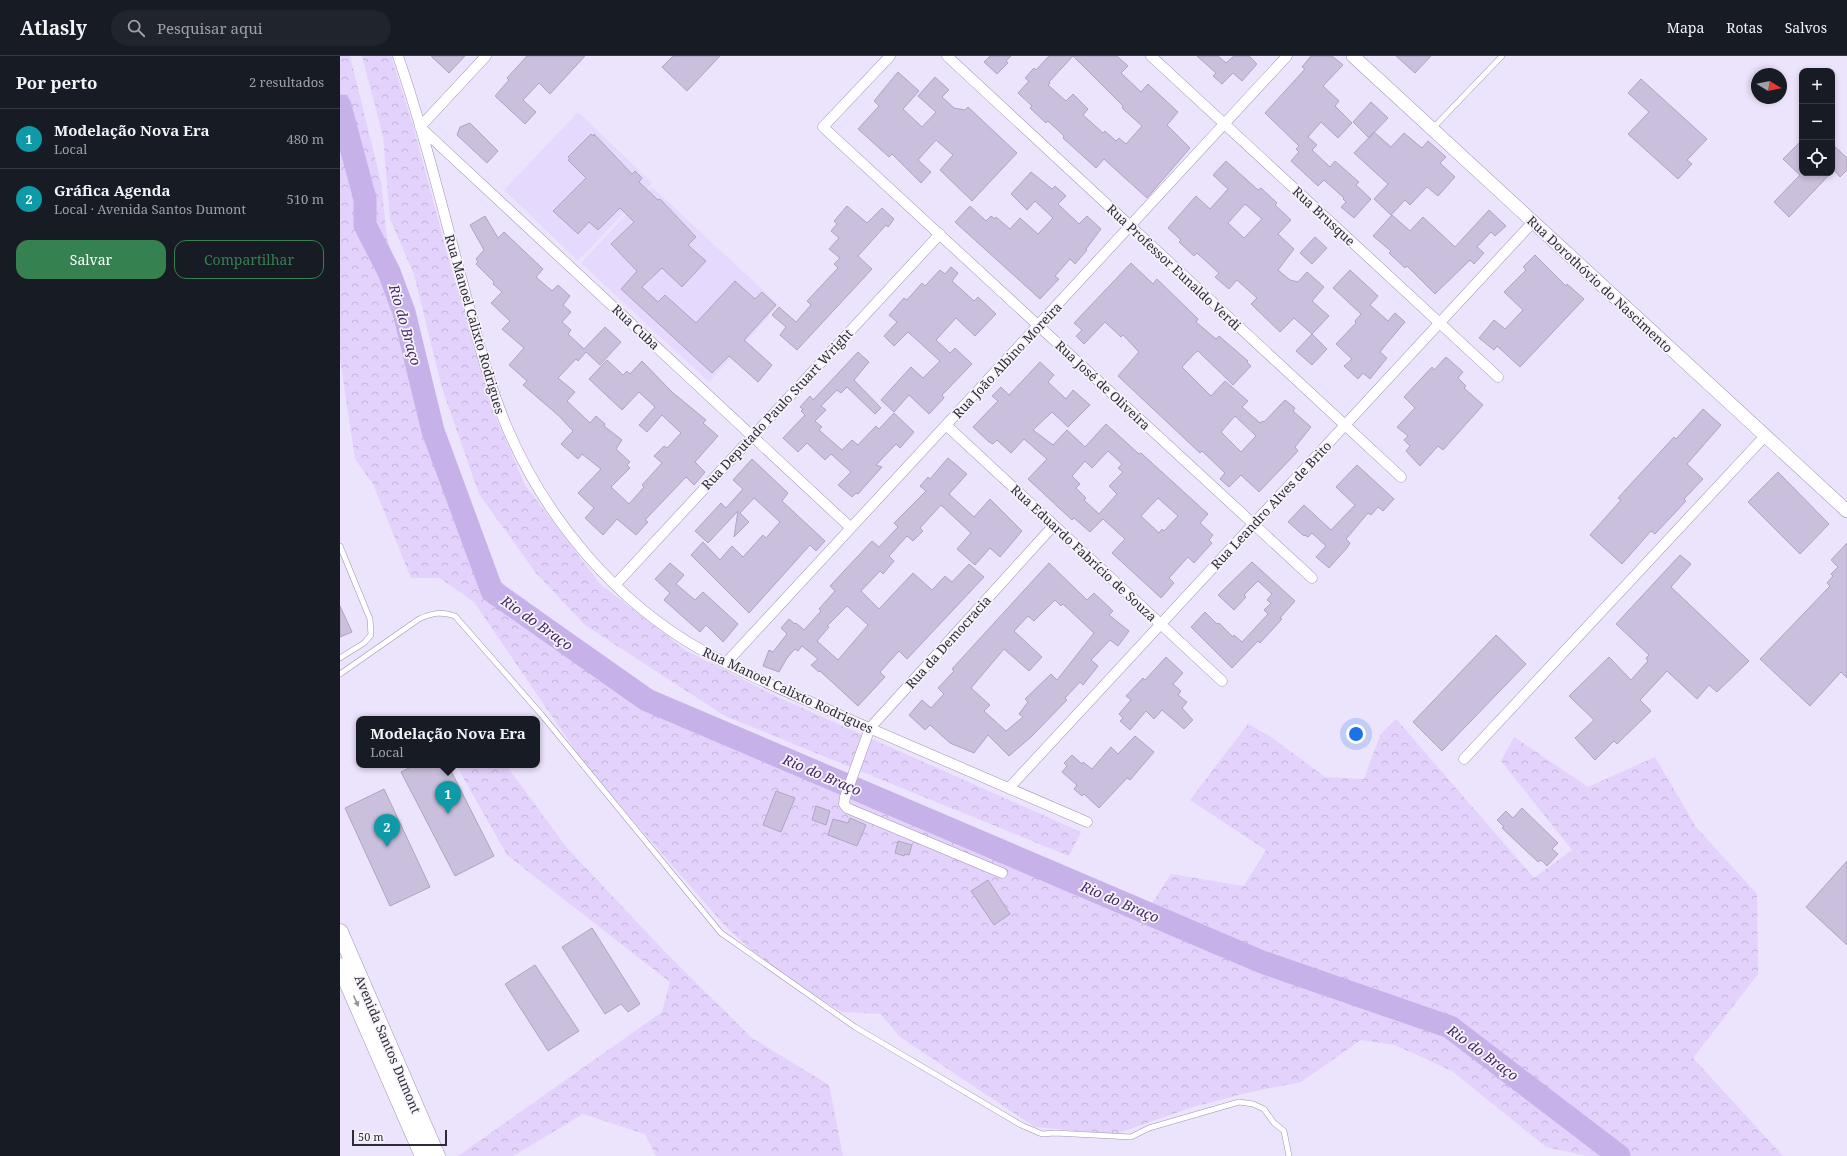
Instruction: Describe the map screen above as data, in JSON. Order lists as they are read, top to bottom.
{
  "streets": {
    "main road": ["Avenida Santos Dumont"],
    "street": [
      "Rua Brusque",
      "Rua Professor Eunaldo Verdi",
      "Rua Dorothóvio do Nascimento",
      "Rua Manoel Calixto Rodrigues",
      "Rua Cuba",
      "Rua João Albino Moreira",
      "Rua José de Oliveira",
      "Rua Deputado Paulo Stuart Wright",
      "Rua Leandro Alves de Brito",
      "Rua Eduardo Fabrício de Souza",
      "Rua da Democracia"
    ]
  },
  "crossings": [
    ["Rua Brusque", "Rua João Albino Moreira"],
    ["Rua Brusque", "Rua Leandro Alves de Brito"],
    ["Rua Professor Eunaldo Verdi", "Rua João Albino Moreira"],
    ["Rua Professor Eunaldo Verdi", "Rua Leandro Alves de Brito"],
    ["Rua Dorothóvio do Nascimento", "Rua Leandro Alves de Brito"],
    ["Rua Manoel Calixto Rodrigues", "Rua Cuba"],
    ["Rua Manoel Calixto Rodrigues", "Rua João Albino Moreira"],
    ["Rua Manoel Calixto Rodrigues", "Rua Deputado Paulo Stuart Wright"],
    ["Rua Manoel Calixto Rodrigues", "Rua Leandro Alves de Brito"],
    ["Rua Manoel Calixto Rodrigues", "Rua da Democracia"],
    ["Rua Cuba", "Rua João Albino Moreira"],
    ["Rua Cuba", "Rua Deputado Paulo Stuart Wright"],
    ["Rua João Albino Moreira", "Rua José de Oliveira"],
    ["Rua João Albino Moreira", "Rua Eduardo Fabrício de Souza"],
    ["Rua José de Oliveira", "Rua Deputado Paulo Stuart Wright"],
    ["Rua José de Oliveira", "Rua Leandro Alves de Brito"],
    ["Rua Leandro Alves de Brito", "Rua Eduardo Fabrício de Souza"],
    ["Rua Eduardo Fabrício de Souza", "Rua da Democracia"]
  ],
  "water": ["Rio do Braço"],
  "scale_bar": "50 m",
  "north": "right",
  "page": {
    "header": "Atlasly",
    "search": "Pesquisar aqui",
    "nav": ["Mapa", "Rotas", "Salvos"],
    "heading": ["Por perto", "2 resultados"],
    "map_buttons": ["+", "−"],
    "list": [
      {
        "mark": "1",
        "name": "Modelação Nova Era",
        "note": "Local",
        "value": "480 m"
      },
      {
        "mark": "2",
        "name": "Gráfica Agenda",
        "note": "Local · Avenida Santos Dumont",
        "value": "510 m"
      }
    ],
    "buttons": ["Salvar", "Compartilhar"],
    "popup": ["Modelação Nova Era", "Local"],
    "pins": ["1", "2"],
    "scale": "50 m"
  }
}
